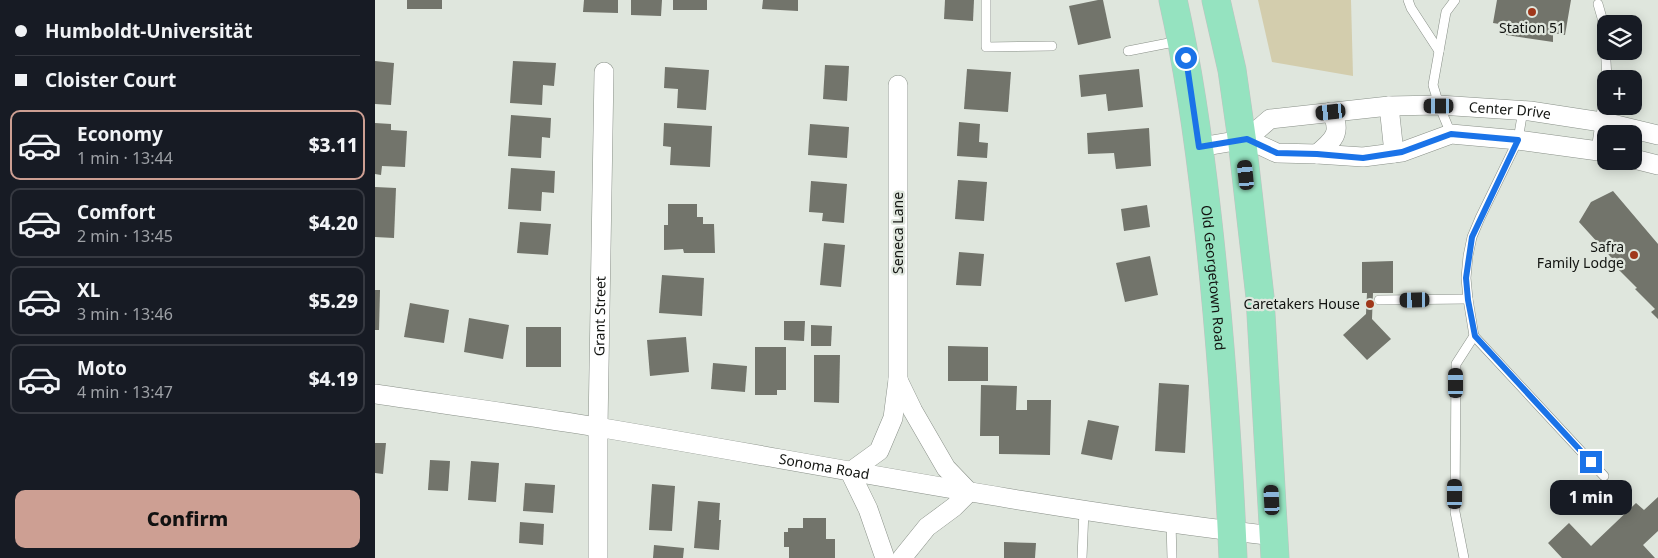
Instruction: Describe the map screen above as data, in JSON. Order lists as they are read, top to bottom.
{
  "streets": {
    "main road": ["Old Georgetown Road"],
    "street": [
      "Center Drive",
      "Seneca Lane",
      "Grant Street",
      "Sonoma Road"
    ]
  },
  "crossings": [
    ["Seneca Lane", "Sonoma Road"],
    ["Old Georgetown Road", "Sonoma Road"],
    ["Grant Street", "Sonoma Road"]
  ],
  "places": ["Station 51", "Safra Family Lodge", "Caretakers House"],
  "page": {
    "banner": ["Humboldt-Universität", "Cloister Court"],
    "map_buttons": ["+", "−"],
    "list": [
      {
        "name": "Economy",
        "note": "1 min · 13:44",
        "value": "$3.11"
      },
      {
        "name": "Comfort",
        "note": "2 min · 13:45",
        "value": "$4.20"
      },
      {
        "name": "XL",
        "note": "3 min · 13:46",
        "value": "$5.29"
      },
      {
        "name": "Moto",
        "note": "4 min · 13:47",
        "value": "$4.19"
      }
    ],
    "buttons": "Confirm",
    "bubble": "1 min"
  }
}
